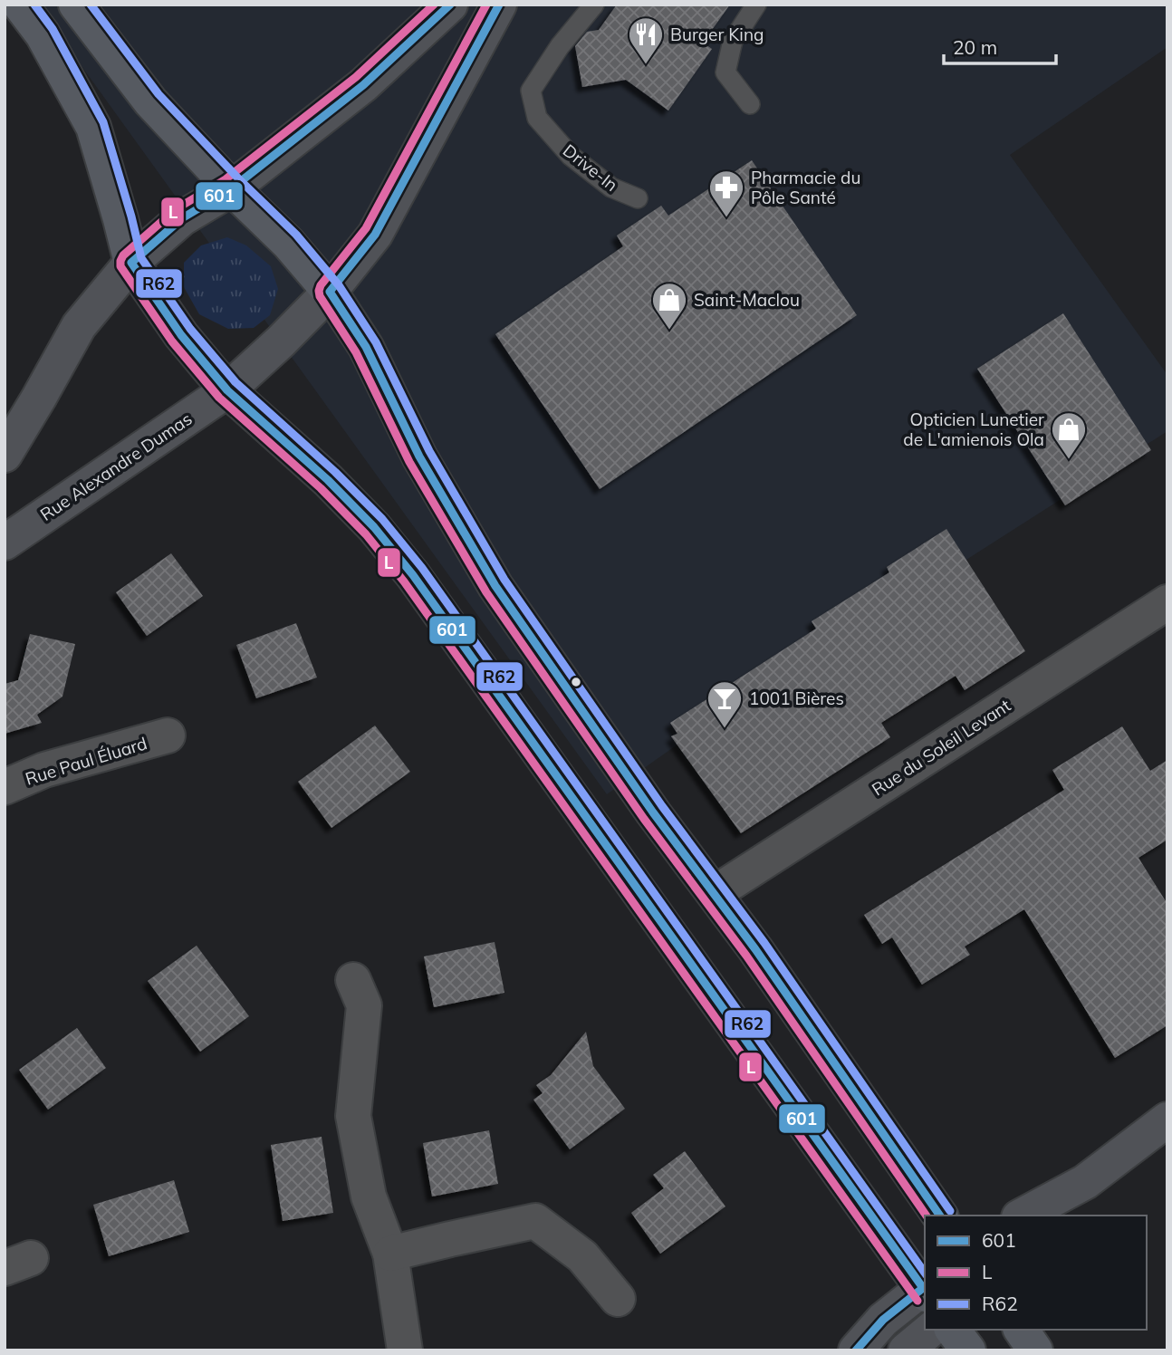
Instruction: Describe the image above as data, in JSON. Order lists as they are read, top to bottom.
{
  "streets": {
    "street": ["Rue Alexandre Dumas", "Rue du Soleil Levant", "Rue Paul Éluard"],
    "lane": ["Drive-In"]
  },
  "places": {
    "restaurant": ["Burger King"],
    "pharmacy": ["Pharmacie du Pôle Santé"],
    "shop": ["Saint-Maclou", "Opticien Lunetier de L'amienois Ola"],
    "bar": ["1001 Bières"]
  },
  "lines": ["transit line 601", "transit line L", "transit line R62"],
  "legend": ["601", "L", "R62"],
  "scale_bar": "20 m"
}
